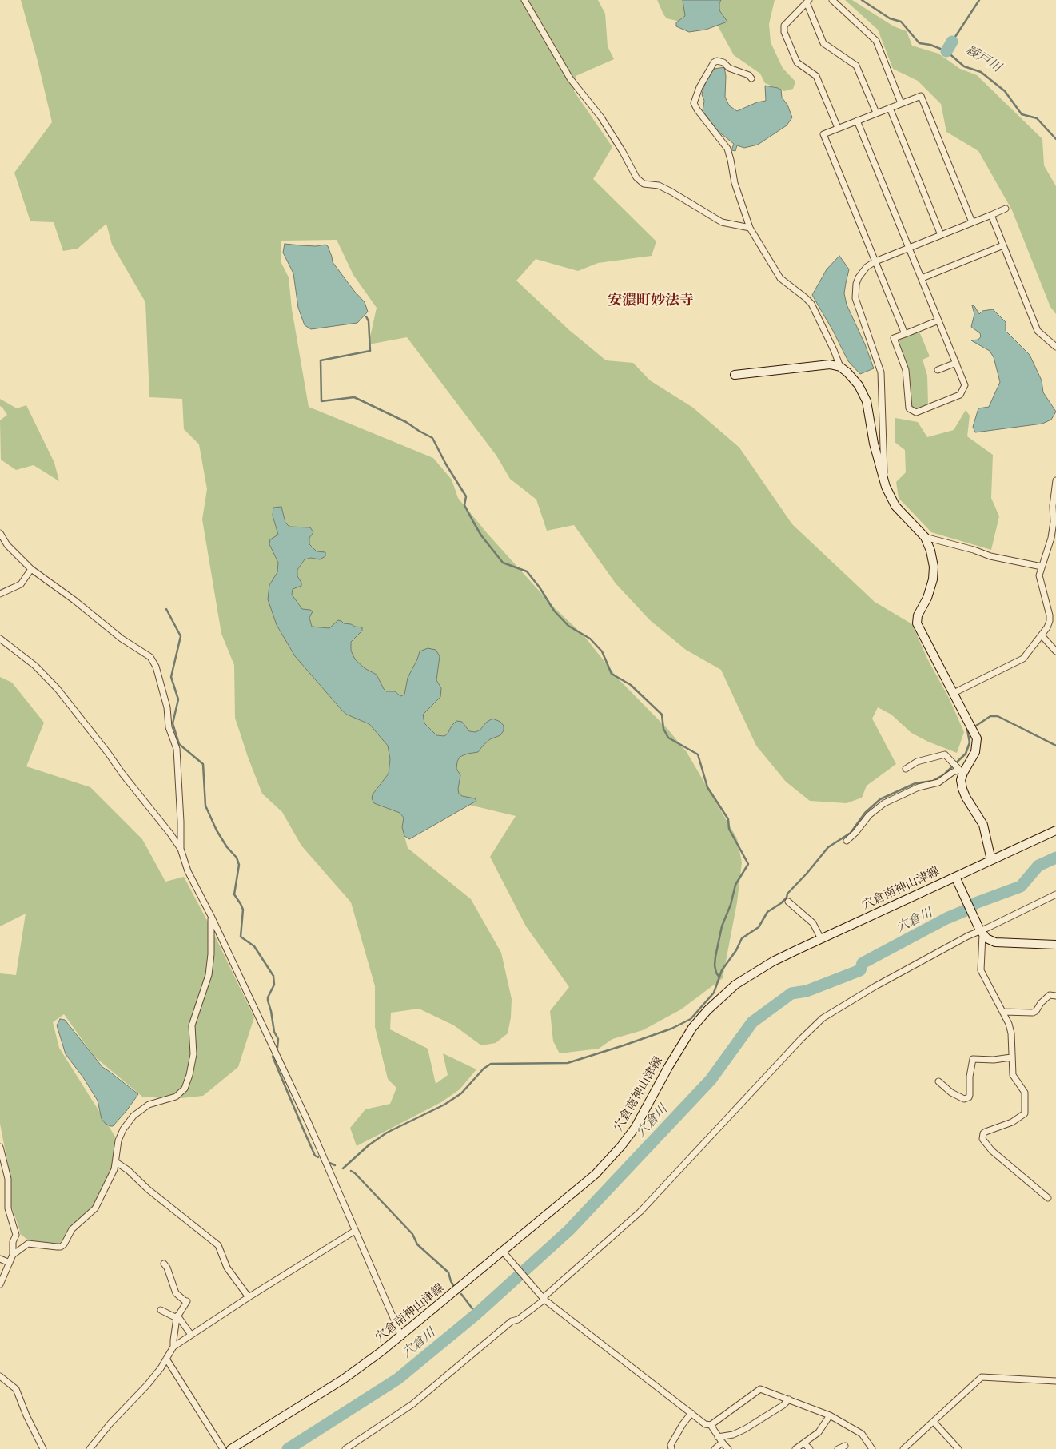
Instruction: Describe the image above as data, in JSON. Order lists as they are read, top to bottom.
{
  "streets": {
    "main road": ["穴倉南神山津線"]
  },
  "districts": ["安濃町妙法寺"],
  "water": ["綾戸川", "穴倉川"]
}
